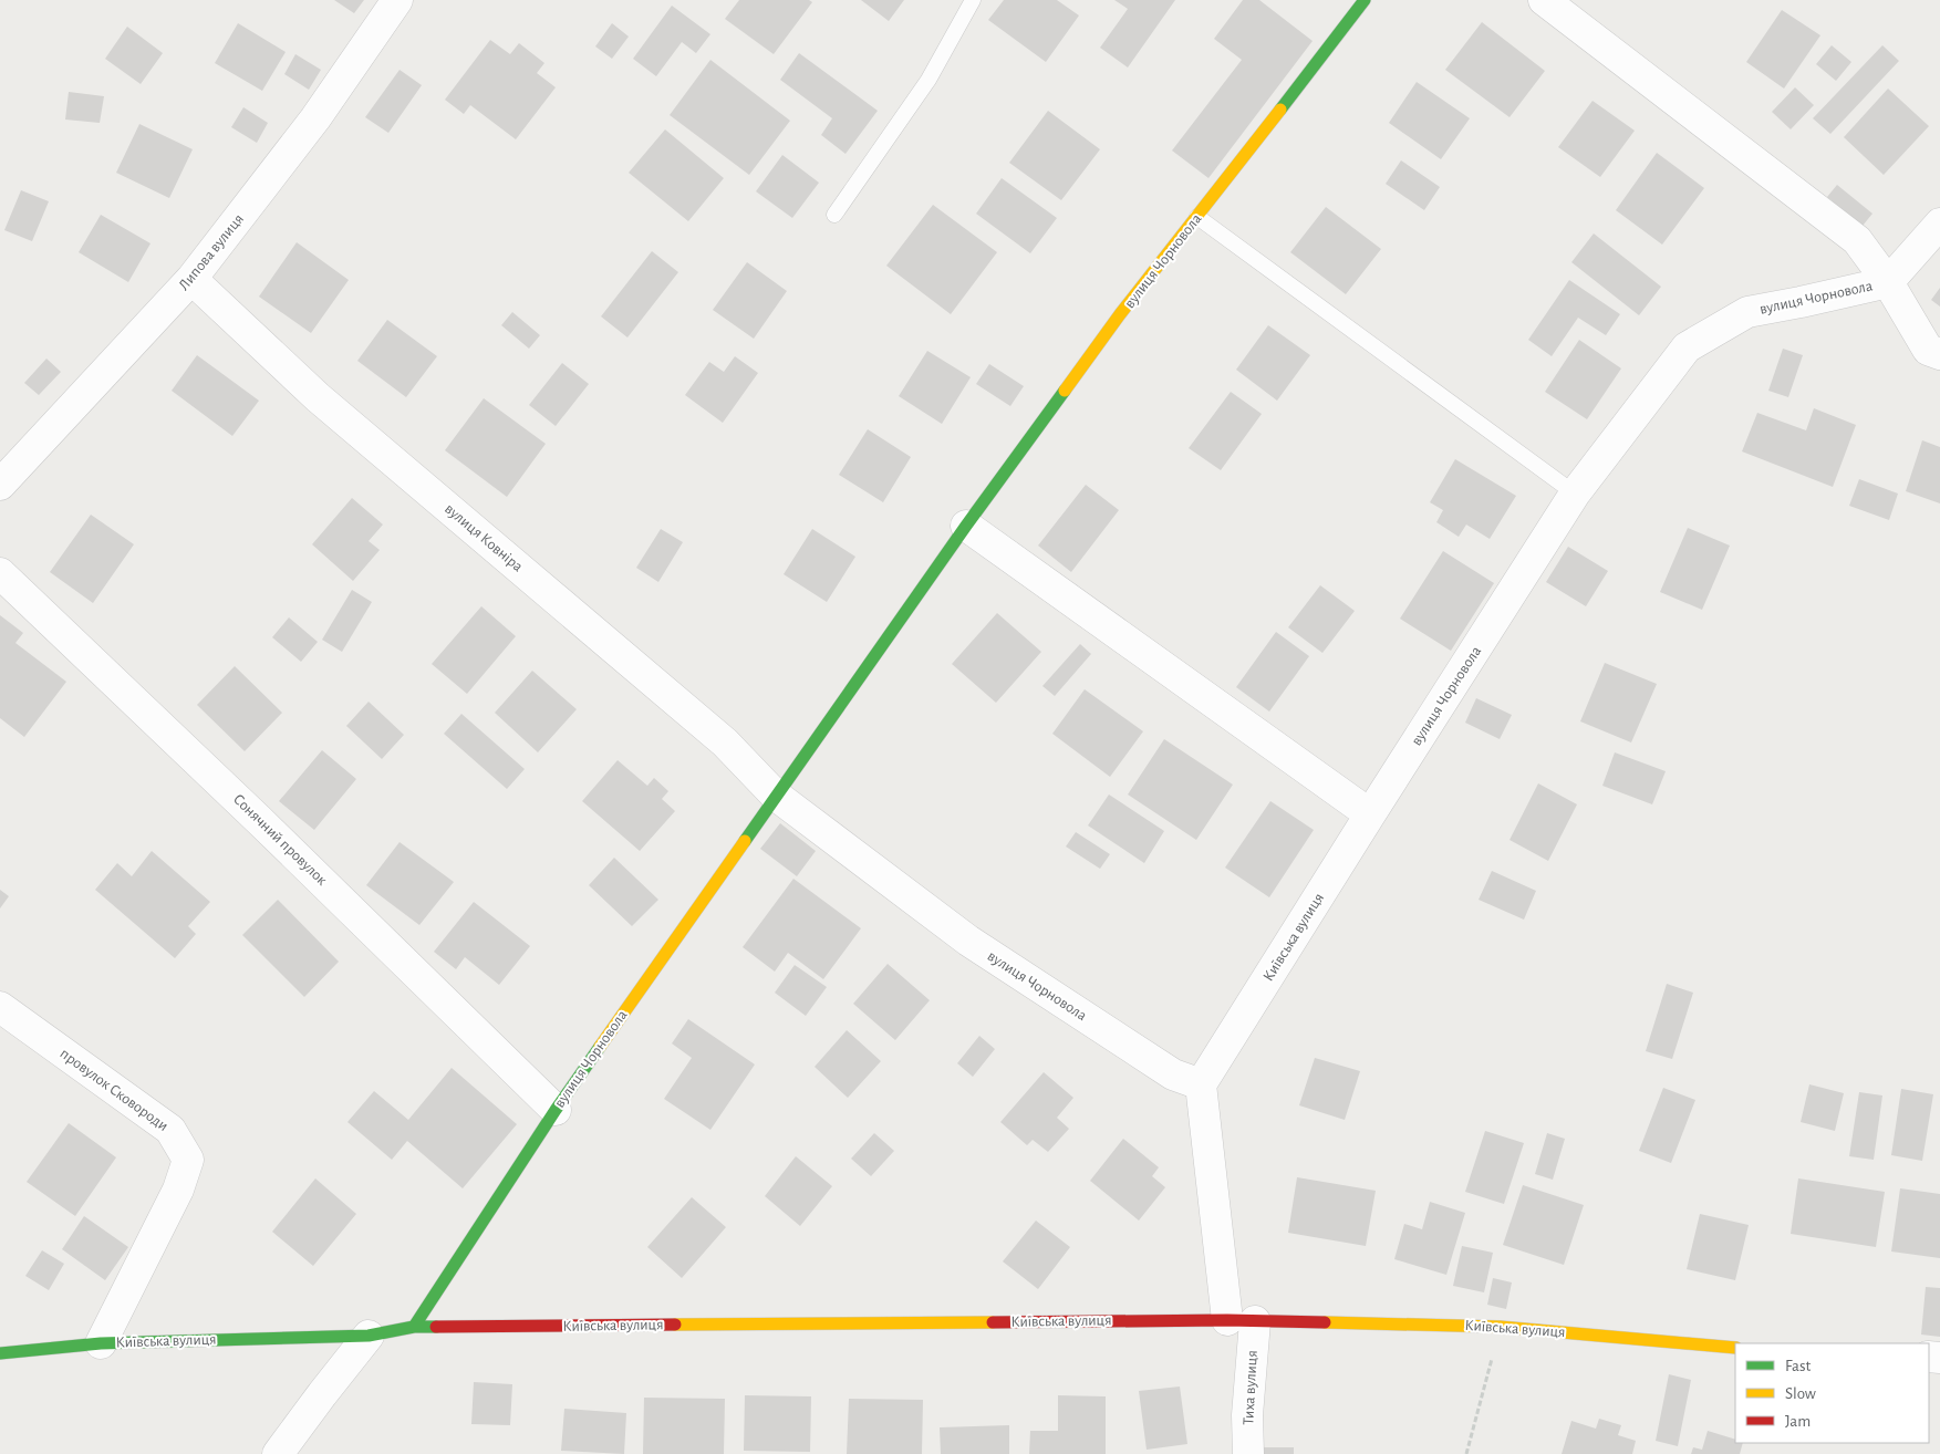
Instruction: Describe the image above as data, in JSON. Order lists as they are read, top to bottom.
{
  "streets": {
    "street": [
      "Липова вулиця",
      "вулиця Чорновола",
      "вулиця Ковніра",
      "Сонячний провулок",
      "Київська вулиця",
      "провулок Сковороди",
      "Тиха вулиця"
    ]
  },
  "crossings": [
    ["Липова вулиця", "вулиця Ковніра"],
    ["вулиця Чорновола", "вулиця Ковніра"],
    ["вулиця Чорновола", "Сонячний провулок"],
    ["вулиця Чорновола", "Київська вулиця"],
    ["Київська вулиця", "провулок Сковороди"],
    ["Київська вулиця", "Тиха вулиця"]
  ],
  "legend": ["Fast", "Slow", "Jam"]
}
